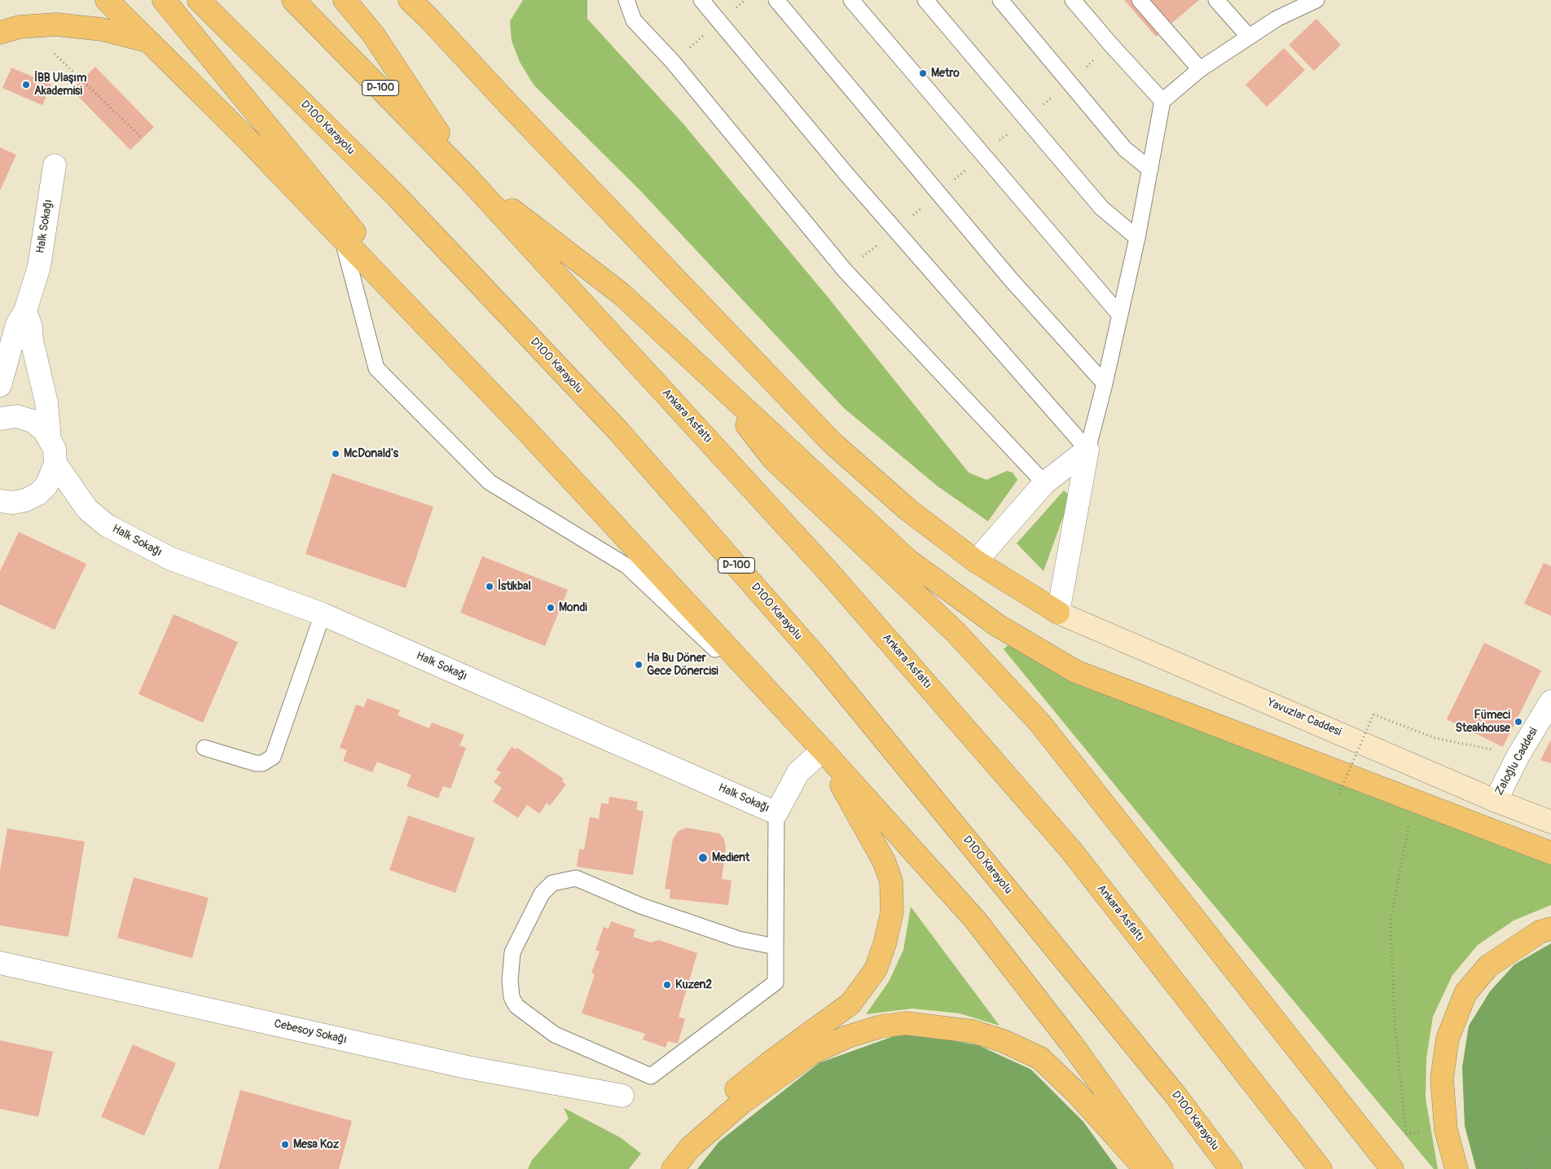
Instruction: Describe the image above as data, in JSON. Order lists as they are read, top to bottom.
{
  "streets": {
    "highway": ["D-100", "D100 Karayolu", "Ankara Asfaltı"],
    "main road": ["Yavuzlar Caddesi"],
    "street": ["Halk Sokağı", "Zaloğlu Caddesi", "Cebesoy Sokağı"]
  },
  "crossings": [
    ["D-100", "Ankara Asfaltı"],
    ["Yavuzlar Caddesi", "Zaloğlu Caddesi"]
  ],
  "places": [
    "Metro",
    "İBB Ulaşım Akademisi",
    "McDonald's",
    "İstikbal",
    "Mondi",
    "Ha Bu Döner Gece Dönercisi",
    "Fümeci Steakhouse",
    "Medient",
    "Kuzen2",
    "Mesa Koz"
  ]
}
